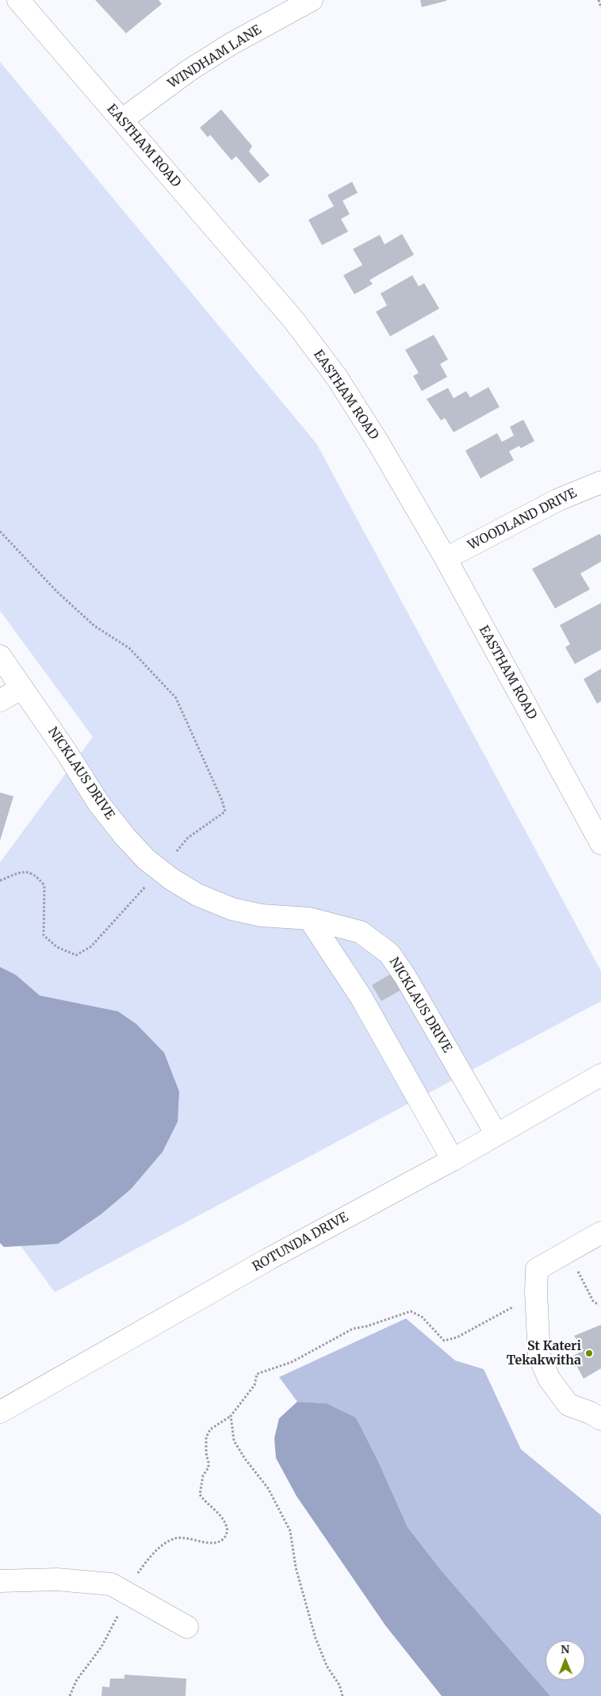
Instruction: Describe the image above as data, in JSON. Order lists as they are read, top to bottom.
{
  "streets": {
    "street": [
      "WINDHAM LANE",
      "EASTHAM ROAD",
      "WOODLAND DRIVE",
      "NICKLAUS DRIVE",
      "ROTUNDA DRIVE"
    ]
  },
  "crossings": [
    ["WINDHAM LANE", "EASTHAM ROAD"],
    ["EASTHAM ROAD", "WOODLAND DRIVE"],
    ["NICKLAUS DRIVE", "ROTUNDA DRIVE"]
  ],
  "places": ["St Kateri Tekakwitha"],
  "north": "top"
}
